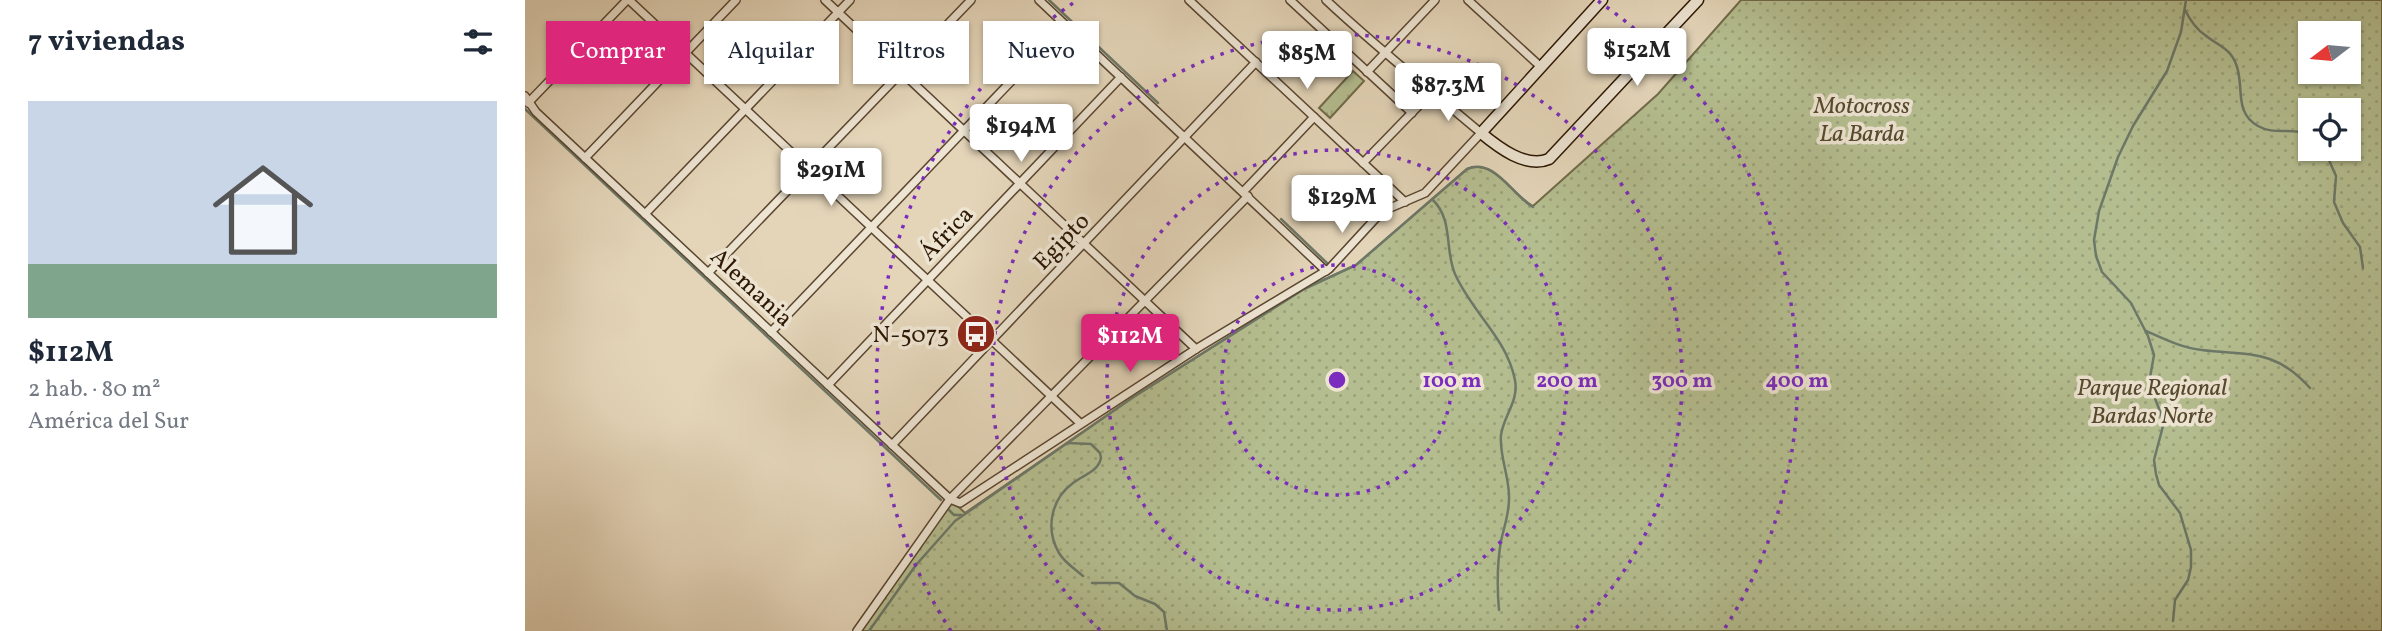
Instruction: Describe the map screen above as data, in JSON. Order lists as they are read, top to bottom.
{
  "streets": {
    "street": ["África", "Egipto", "Alemania"]
  },
  "crossings": [
    ["África", "Alemania"],
    ["Egipto", "Alemania"]
  ],
  "parks": ["Motocross La Barda", "Parque Regional Bardas Norte"],
  "places": {
    "bus stop": ["N-5073"]
  },
  "north": "left",
  "page": {
    "heading": "7 viviendas",
    "chip": [
      "Comprar",
      "Alquilar",
      "Filtros",
      "Nuevo"
    ],
    "price": [
      "$152M",
      "$85M",
      "$87.3M",
      "$194M",
      "$291M",
      "$129M",
      "$112M"
    ],
    "list": [
      {
        "name": "$112M",
        "note": "2 hab. · 80 m² · América del Sur"
      }
    ]
  },
  "rings": [
    "100 m",
    "200 m",
    "300 m",
    "400 m"
  ]
}
